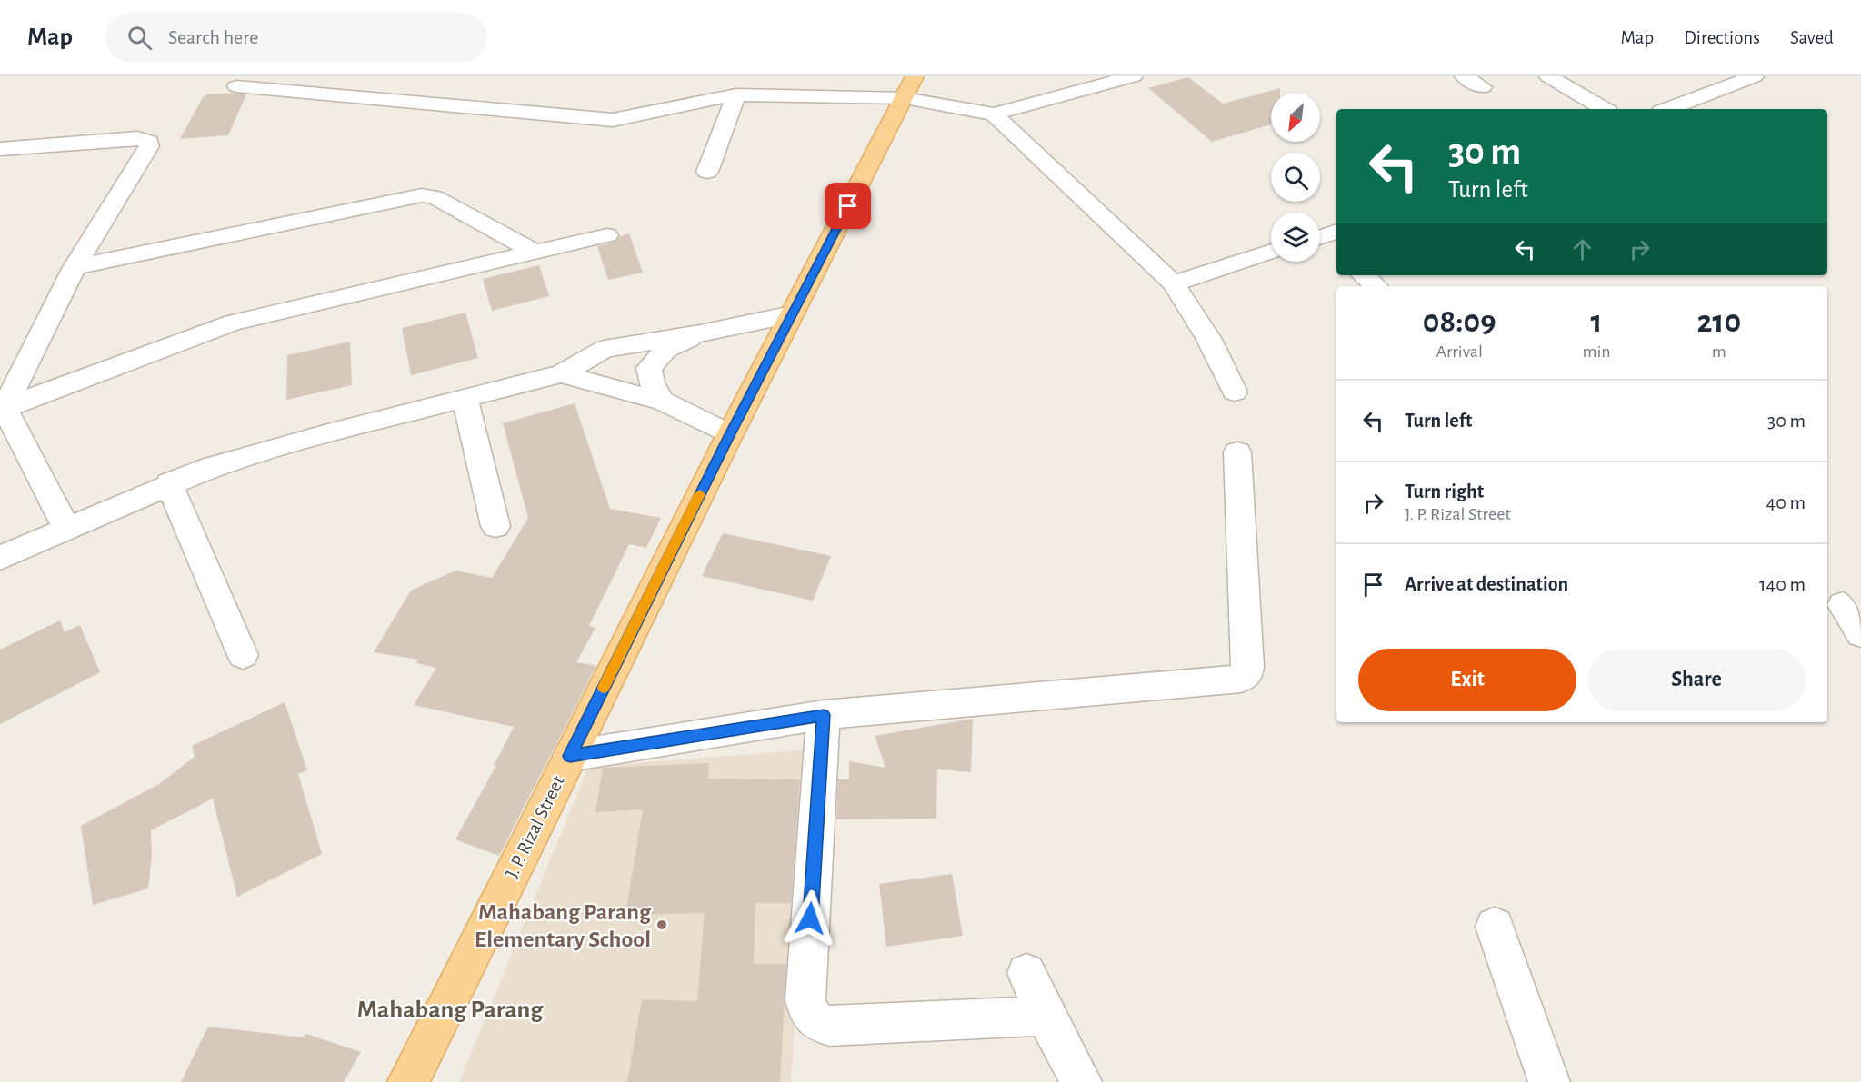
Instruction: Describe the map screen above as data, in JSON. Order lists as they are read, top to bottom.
{
  "streets": {
    "main road": ["J. P. Rizal Street"]
  },
  "districts": ["Mahabang Parang"],
  "places": ["Mahabang Parang Elementary School"],
  "north": "bottom left",
  "page": {
    "header": "Map",
    "search": "Search here",
    "nav": ["Map", "Directions", "Saved"],
    "turn": ["30 m", "Turn left"],
    "eta": [
      "08:09",
      "Arrival",
      "1",
      "min",
      "210",
      "m"
    ],
    "list": [
      {
        "name": "Turn left",
        "value": "30 m"
      },
      {
        "name": "Turn right",
        "note": "J. P. Rizal Street",
        "value": "40 m"
      },
      {
        "name": "Arrive at destination",
        "value": "140 m"
      }
    ],
    "buttons": ["Exit", "Share"]
  }
}
